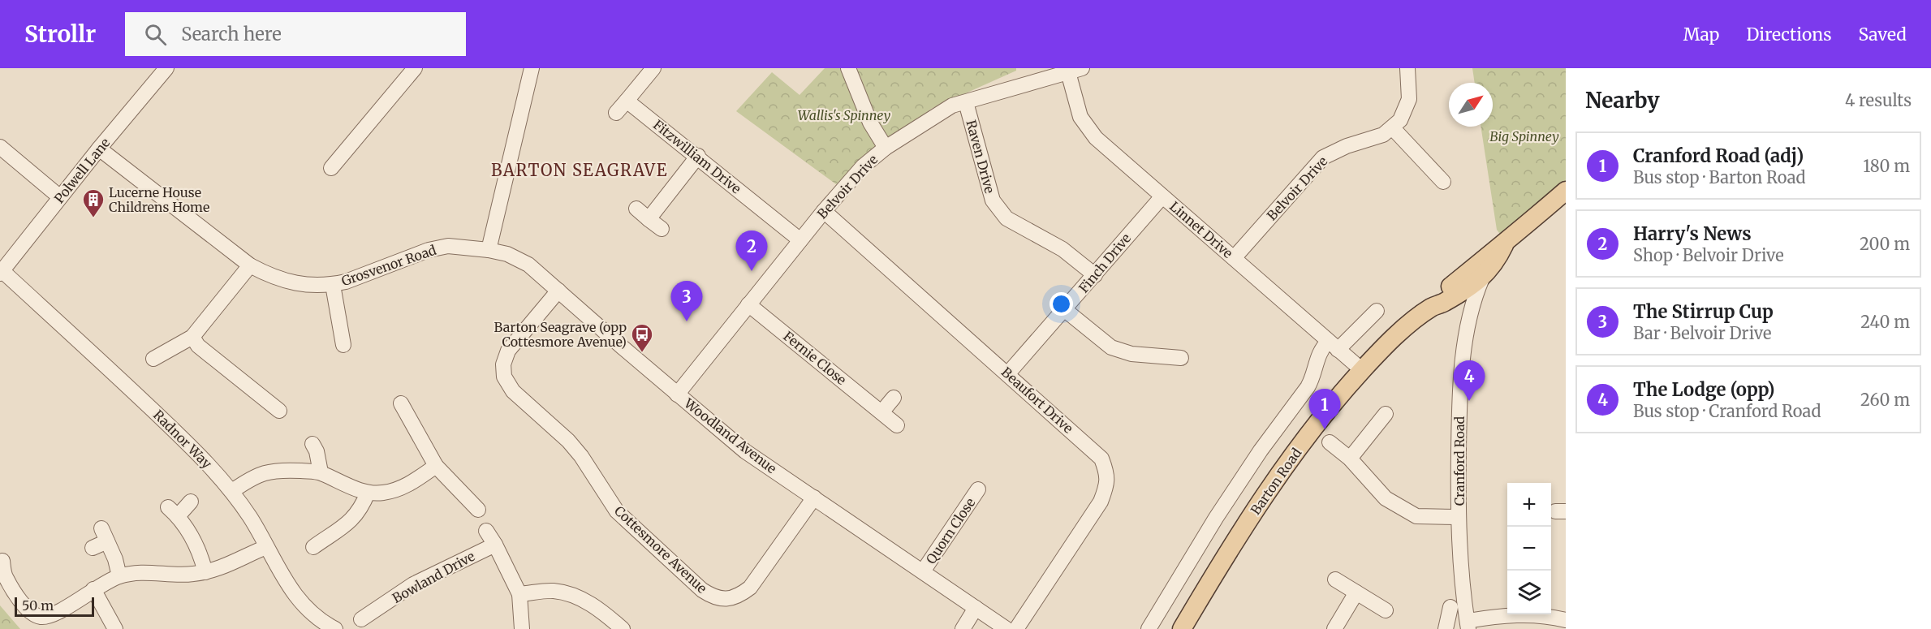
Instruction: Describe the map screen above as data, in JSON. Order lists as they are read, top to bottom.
{
  "streets": {
    "main road": ["Barton Road"],
    "street": [
      "Fitzwilliam Drive",
      "Raven Drive",
      "Polwell Lane",
      "Belvoir Drive",
      "Linnet Drive",
      "Finch Drive",
      "Grosvenor Road",
      "Fernie Close",
      "Beaufort Drive",
      "Woodland Avenue",
      "Radnor Way",
      "Cranford Road",
      "Quorn Close",
      "Cottesmore Avenue",
      "Bowland Drive"
    ]
  },
  "crossings": [
    ["Fitzwilliam Drive", "Belvoir Drive"],
    ["Raven Drive", "Belvoir Drive"],
    ["Raven Drive", "Finch Drive"],
    ["Polwell Lane", "Grosvenor Road"],
    ["Polwell Lane", "Radnor Way"],
    ["Belvoir Drive", "Linnet Drive"],
    ["Belvoir Drive", "Fernie Close"],
    ["Belvoir Drive", "Beaufort Drive"],
    ["Belvoir Drive", "Woodland Avenue"],
    ["Linnet Drive", "Finch Drive"],
    ["Linnet Drive", "Barton Road"],
    ["Finch Drive", "Beaufort Drive"],
    ["Grosvenor Road", "Woodland Avenue"],
    ["Woodland Avenue", "Quorn Close"],
    ["Woodland Avenue", "Cottesmore Avenue"],
    ["Cranford Road", "Barton Road"]
  ],
  "districts": ["BARTON SEAGRAVE"],
  "parks": ["Wallis's Spinney", "Big Spinney"],
  "places": {
    "building": ["Lucerne House Childrens Home"],
    "bus stop": ["Barton Seagrave (opp Cottesmore Avenue)"]
  },
  "scale_bar": "50 m",
  "north": "top right",
  "page": {
    "header": "Strollr",
    "search": "Search here",
    "nav": ["Map", "Directions", "Saved"],
    "heading": ["Nearby", "4 results"],
    "list": [
      {
        "mark": "1",
        "name": "Cranford Road (adj)",
        "note": "Bus stop · Barton Road",
        "value": "180 m"
      },
      {
        "mark": "2",
        "name": "Harry's News",
        "note": "Shop · Belvoir Drive",
        "value": "200 m"
      },
      {
        "mark": "3",
        "name": "The Stirrup Cup",
        "note": "Bar · Belvoir Drive",
        "value": "240 m"
      },
      {
        "mark": "4",
        "name": "The Lodge (opp)",
        "note": "Bus stop · Cranford Road",
        "value": "260 m"
      }
    ],
    "pins": [
      "2",
      "3",
      "4",
      "1"
    ],
    "map_buttons": ["+", "−"],
    "scale": "50 m"
  }
}
